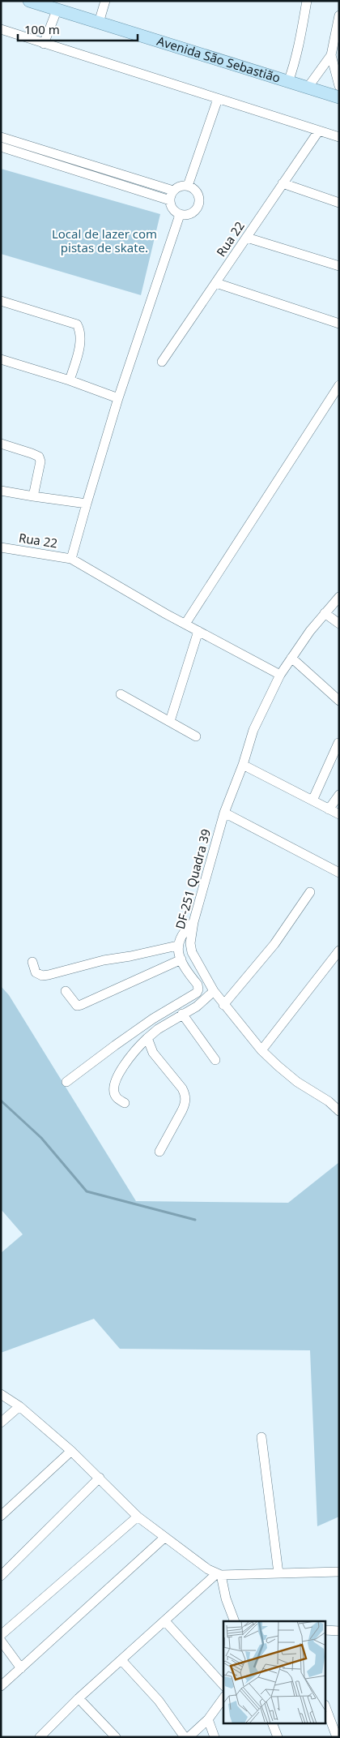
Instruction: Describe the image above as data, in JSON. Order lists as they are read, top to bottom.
{
  "streets": {
    "main road": ["Avenida São Sebastião"],
    "street": ["Rua 22", "DF-251 Quadra 39"]
  },
  "parks": ["Local de lazer com pistas de skate."],
  "scale_bar": "100 m"
}
